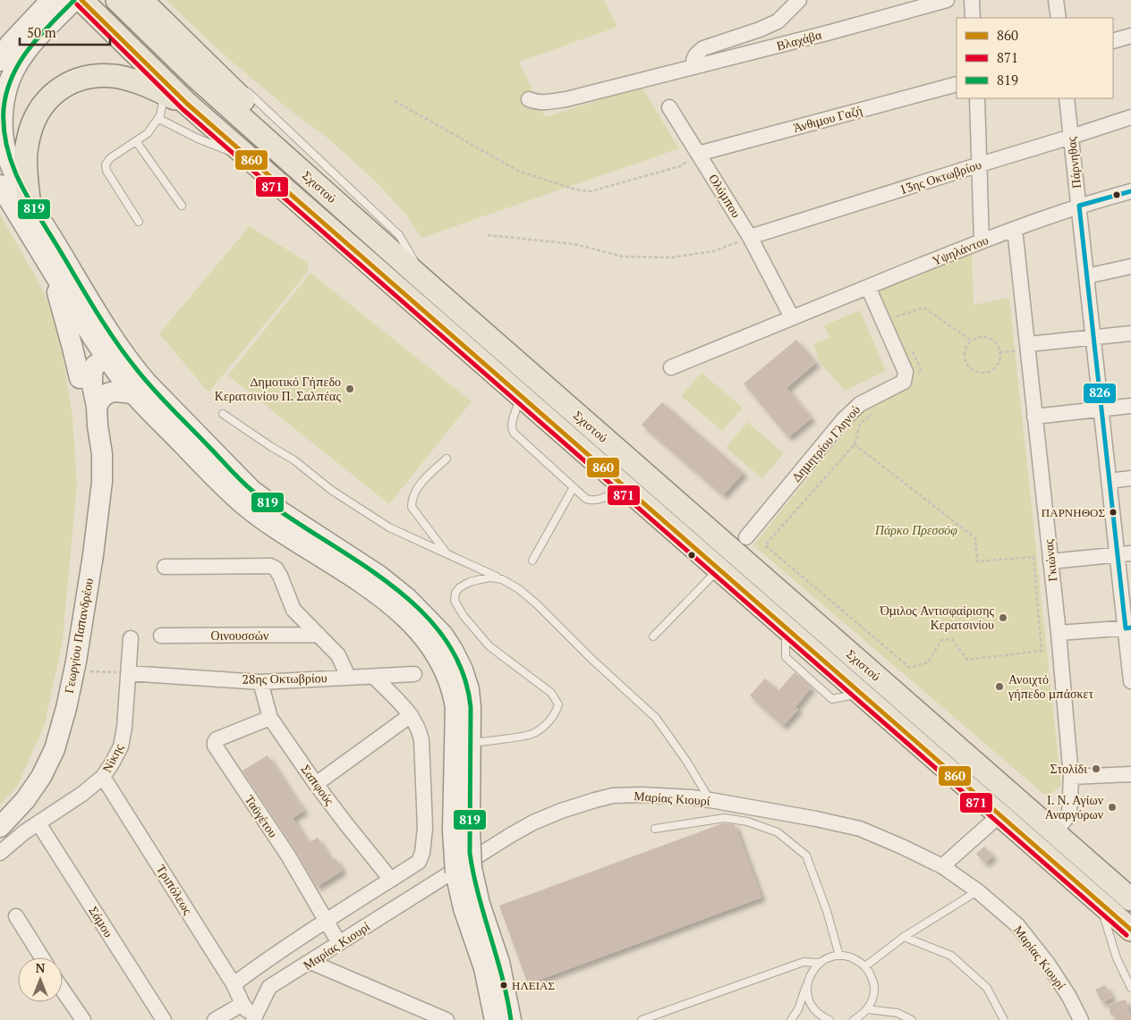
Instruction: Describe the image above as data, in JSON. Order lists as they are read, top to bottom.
{
  "streets": {
    "main road": ["Σχιστού", "Γεωργίου Παπανδρέου"],
    "street": [
      "Βλαχάβα",
      "Άνθιμου Γαζή",
      "Πάρνηθας",
      "13ης Οκτωβρίου",
      "Ολύμπου",
      "Υψηλάντου",
      "Δημητρίου Γληνού",
      "Γκιώνας",
      "Οινουσσών",
      "28ης Οκτωβρίου",
      "Νίκης",
      "Σαπφούς",
      "Μαρίας Κιουρί",
      "Ταϋγέτου",
      "Τριπόλεως",
      "Σάμου"
    ]
  },
  "crossings": [
    ["Άνθιμου Γαζή", "Ολύμπου"],
    ["Πάρνηθας", "13ης Οκτωβρίου"],
    ["Πάρνηθας", "Υψηλάντου"],
    ["13ης Οκτωβρίου", "Ολύμπου"],
    ["Σχιστού", "Γκιώνας"],
    ["Ολύμπου", "Υψηλάντου"],
    ["Υψηλάντου", "Δημητρίου Γληνού"],
    ["Υψηλάντου", "Γκιώνας"],
    ["28ης Οκτωβρίου", "Νίκης"],
    ["28ης Οκτωβρίου", "Σαπφούς"],
    ["Νίκης", "Τριπόλεως"],
    ["Νίκης", "Σάμου"],
    ["Σαπφούς", "Ταϋγέτου"],
    ["Μαρίας Κιουρί", "Ταϋγέτου"],
    ["Μαρίας Κιουρί", "Τριπόλεως"]
  ],
  "parks": ["Πάρκο Πρεσσόφ"],
  "places": [
    "Δημοτικό Γήπεδο Κερατσινίου Π. Σαλπέας",
    "ΠΑΡΝΗΘΟΣ",
    "Όμιλος Αντισφαίρισης Κερατσινίου",
    "Ανοιχτό γήπεδο μπάσκετ",
    "Στολίδι",
    "Ι. Ν. Αγίων Αναργύρων",
    "ΗΛΕΙΑΣ"
  ],
  "lines": [
    "transit line 860",
    "transit line 819",
    "transit line 871",
    "transit line 826"
  ],
  "legend": ["860", "871", "819"],
  "scale_bar": "50 m",
  "north": "top"
}
